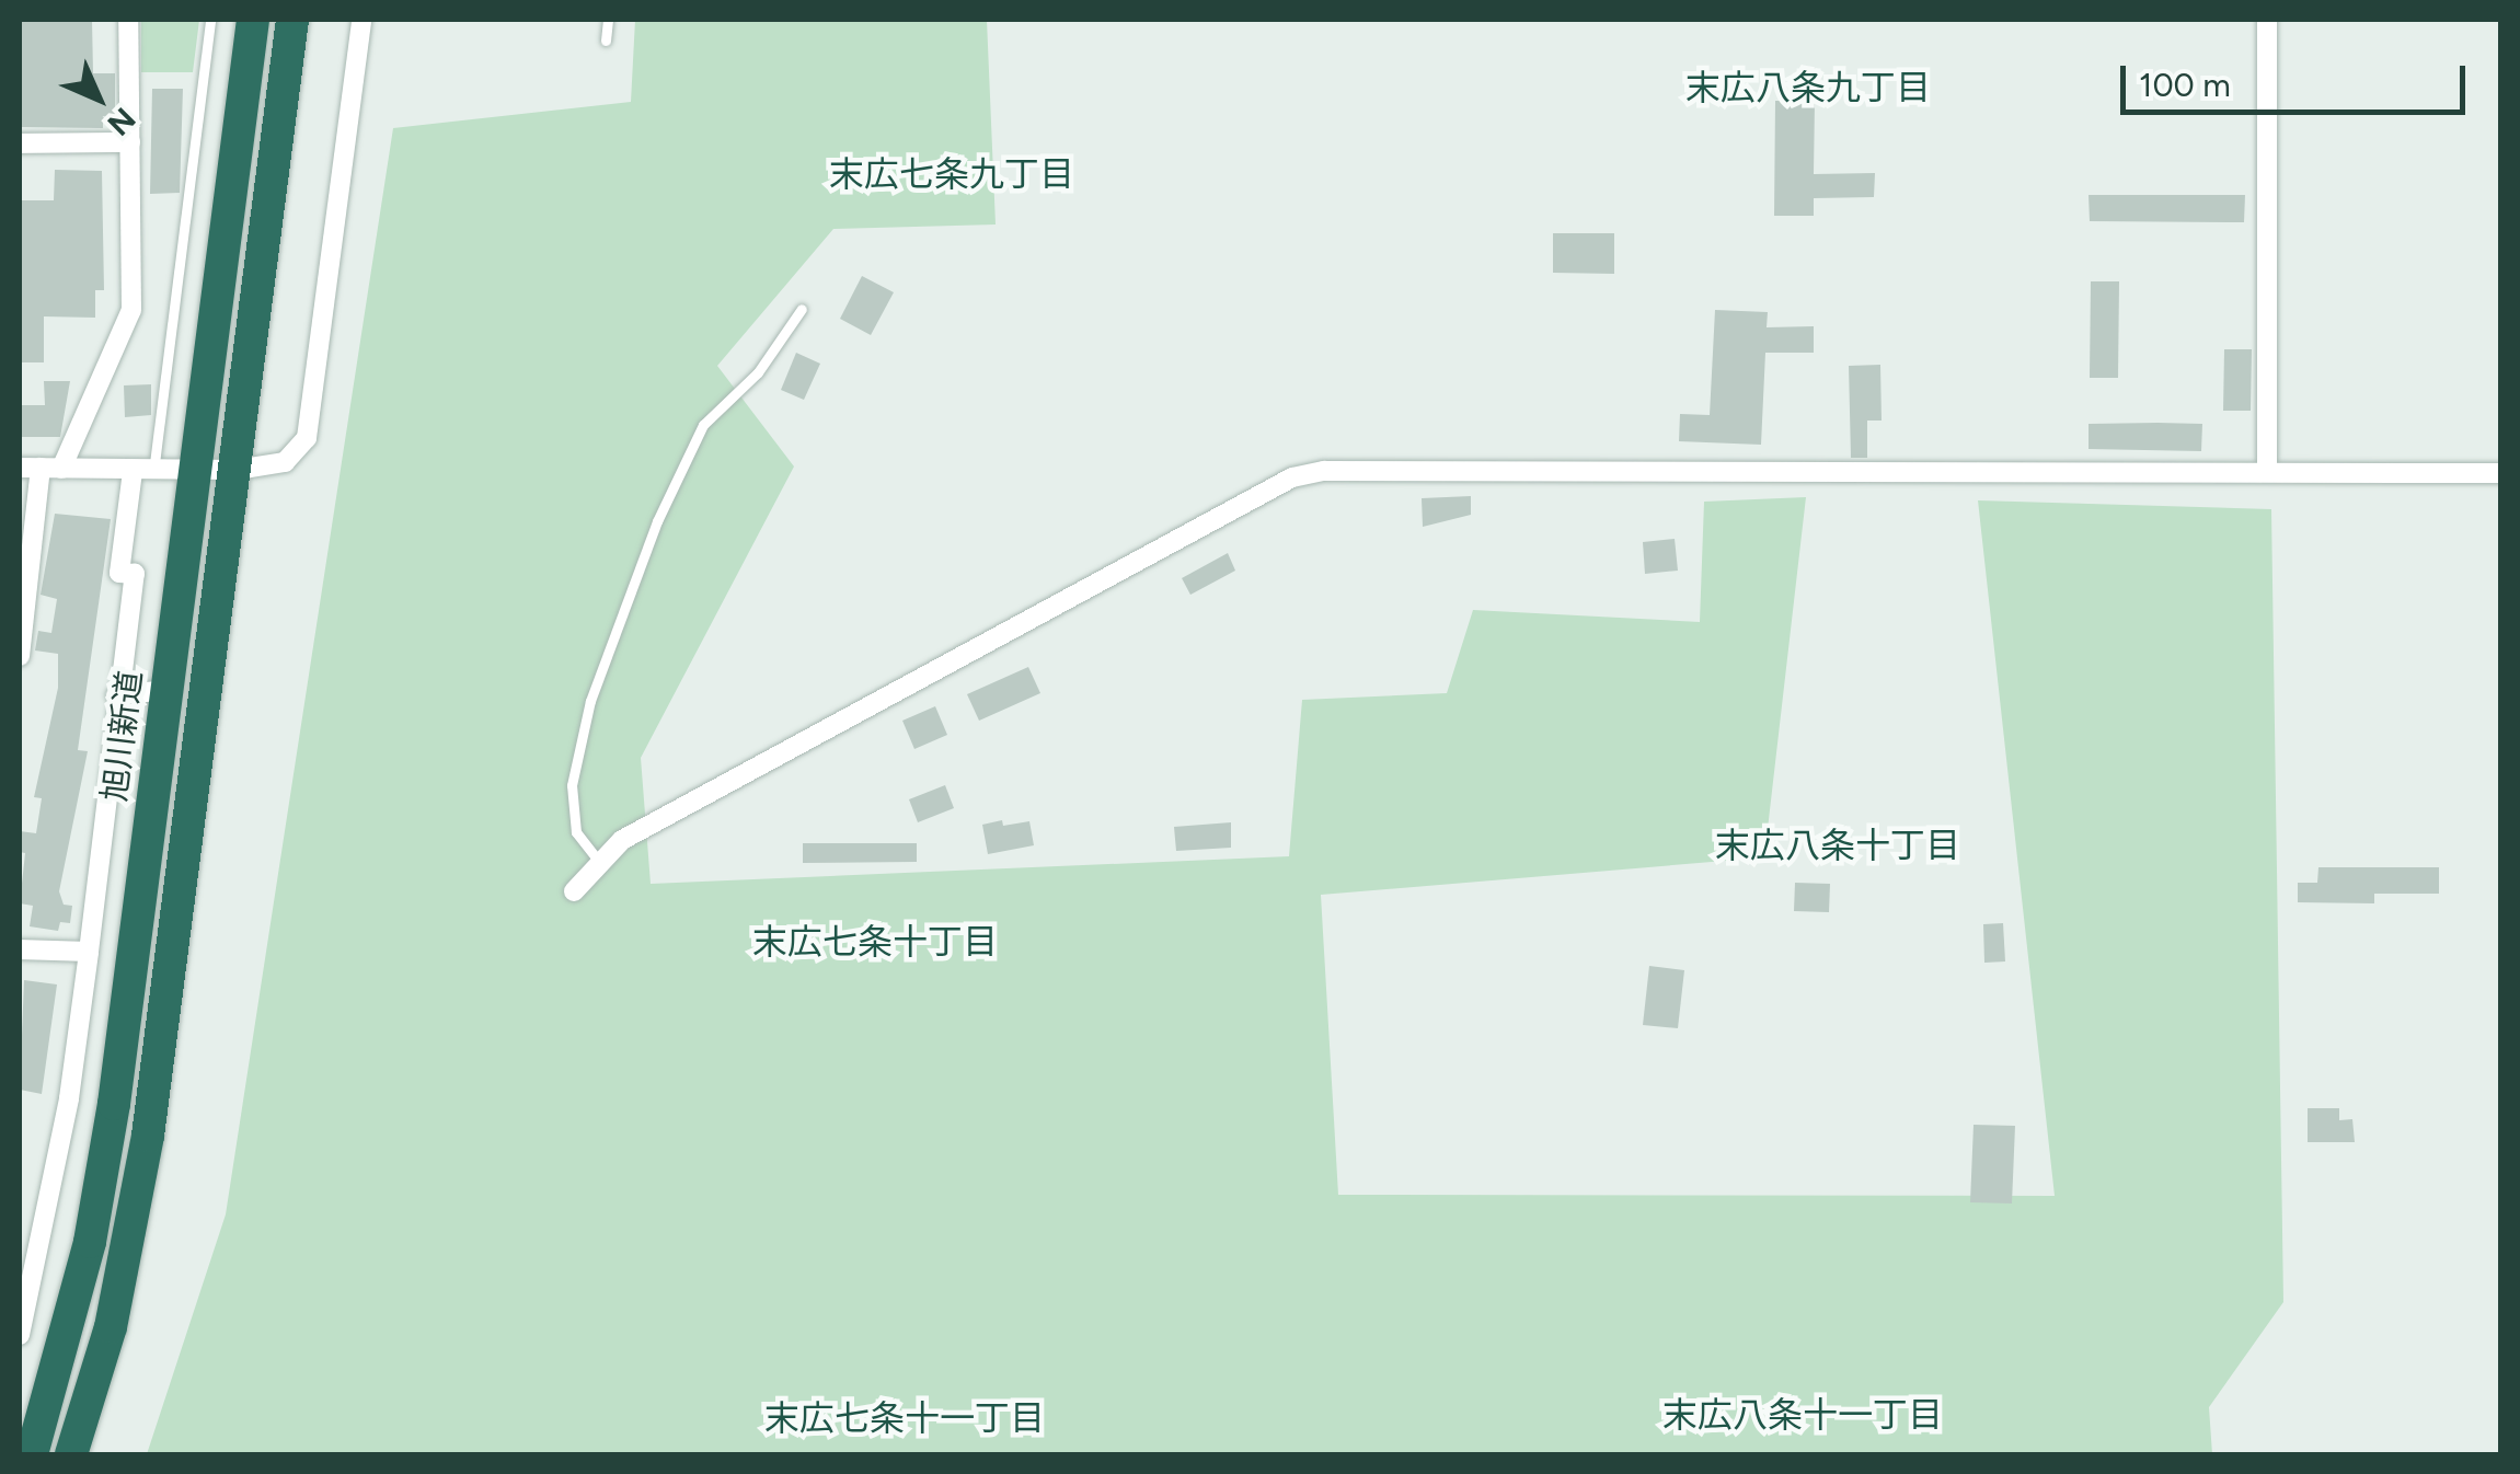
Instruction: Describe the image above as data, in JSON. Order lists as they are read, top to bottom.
{
  "streets": {
    "highway": ["旭川新道"]
  },
  "districts": [
    "末広八条九丁目",
    "末広七条九丁目",
    "末広八条十丁目",
    "末広七条十丁目",
    "末広八条十一丁目",
    "末広七条十一丁目"
  ],
  "scale_bar": "100 m",
  "north": "bottom right"
}
